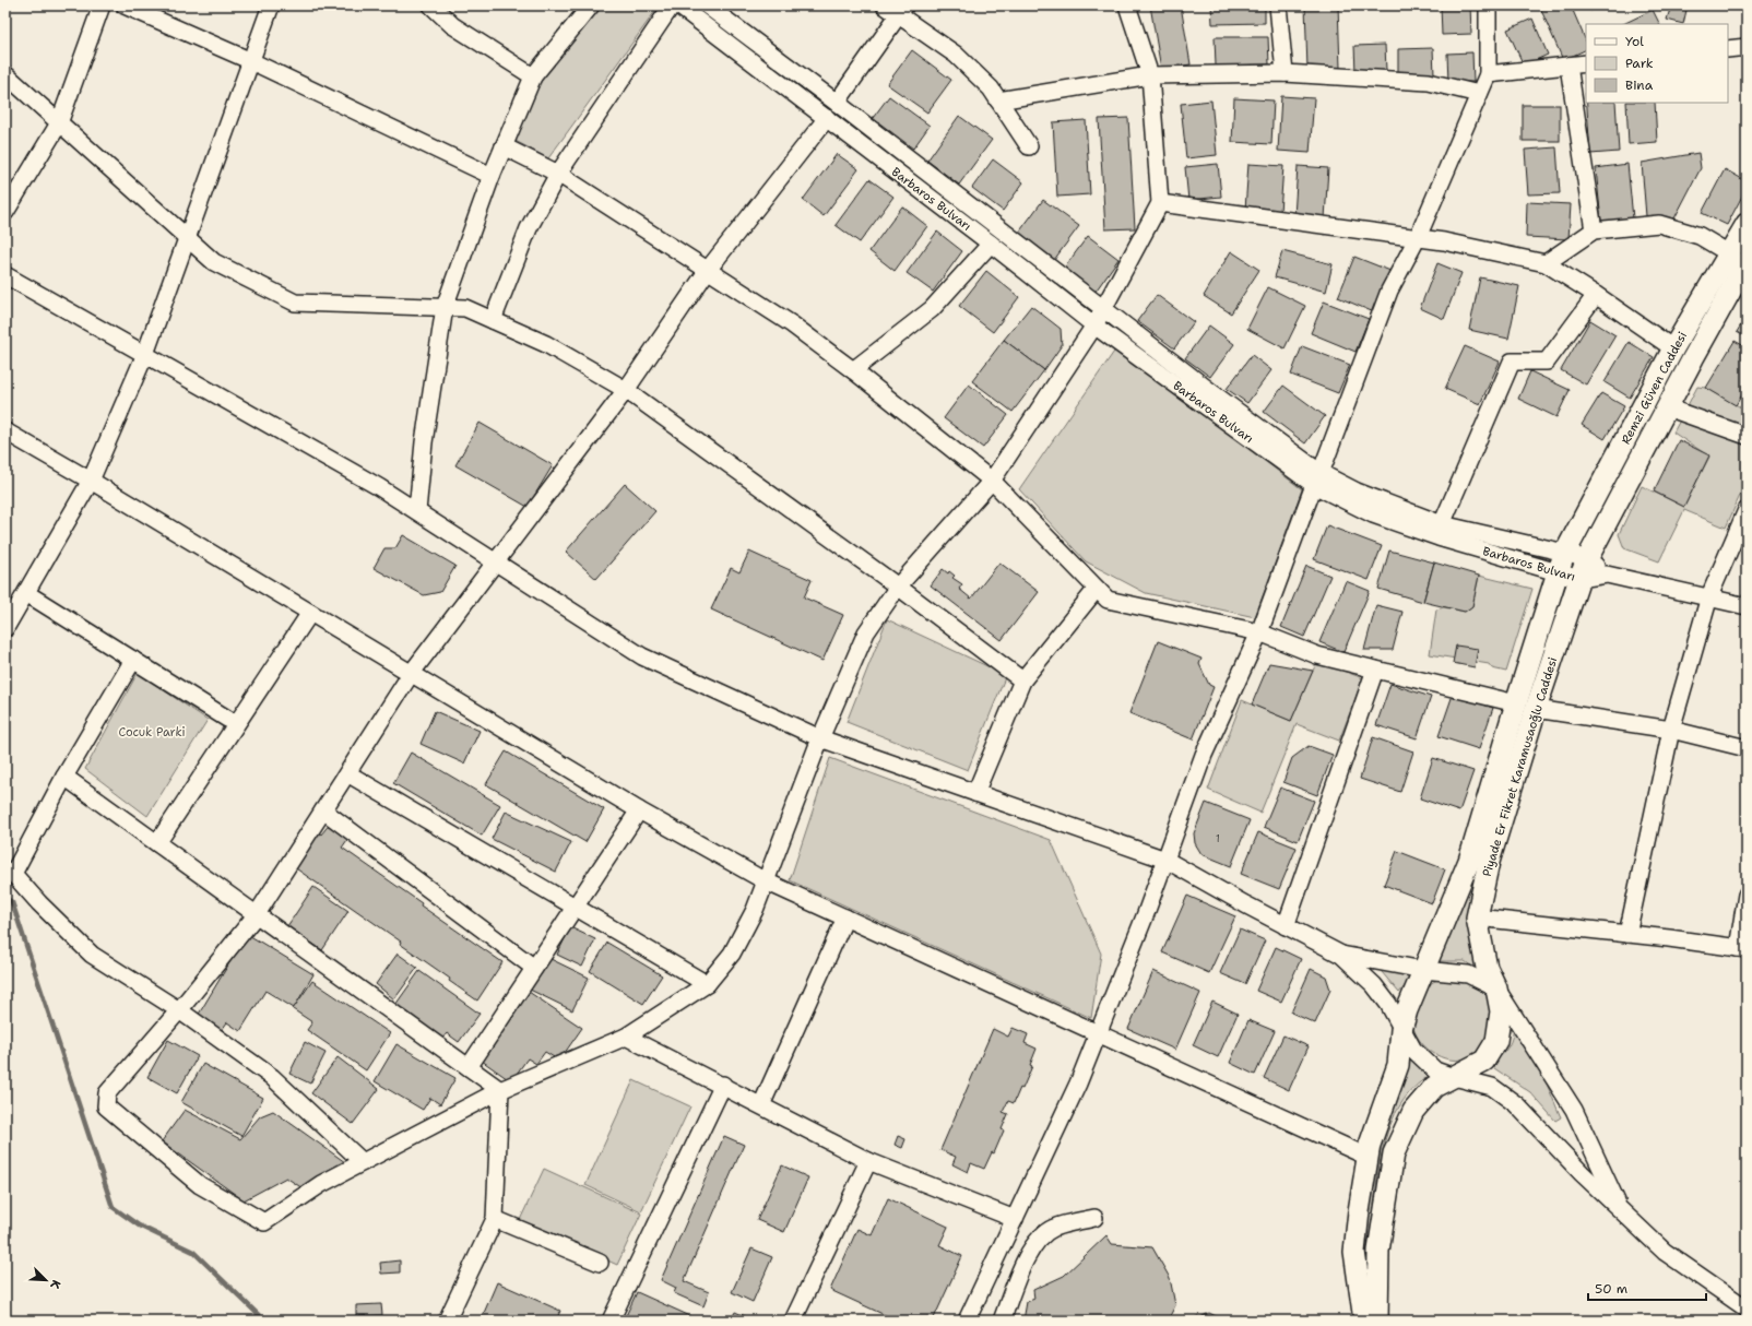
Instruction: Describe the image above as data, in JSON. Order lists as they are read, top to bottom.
{
  "streets": {
    "main road": ["Remzi Güven Caddesi", "Piyade Er Fikret Karamusaoğlu Caddesi"],
    "street": ["Barbaros Bulvarı"]
  },
  "crossings": [
    ["Barbaros Bulvarı", "Remzi Güven Caddesi"],
    ["Barbaros Bulvarı", "Piyade Er Fikret Karamusaoğlu Caddesi"],
    ["Remzi Güven Caddesi", "Piyade Er Fikret Karamusaoğlu Caddesi"]
  ],
  "parks": ["Cocuk Parki"],
  "house_numbers": ["1"],
  "legend": ["Yol", "Park", "Bina"],
  "scale_bar": "50 m",
  "north": "bottom right"
}
